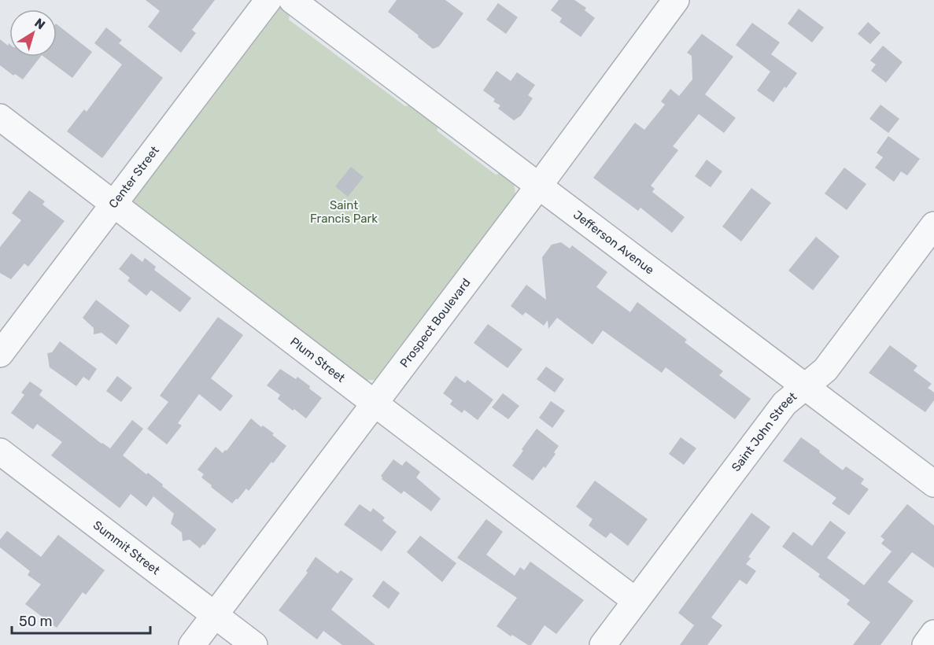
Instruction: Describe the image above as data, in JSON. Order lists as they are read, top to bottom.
{
  "streets": {
    "street": [
      "Center Street",
      "Jefferson Avenue",
      "Prospect Boulevard",
      "Plum Street",
      "Saint John Street",
      "Summit Street"
    ]
  },
  "crossings": [
    ["Center Street", "Plum Street"],
    ["Jefferson Avenue", "Prospect Boulevard"],
    ["Jefferson Avenue", "Saint John Street"],
    ["Prospect Boulevard", "Plum Street"],
    ["Prospect Boulevard", "Summit Street"],
    ["Plum Street", "Saint John Street"]
  ],
  "parks": ["Saint Francis Park"],
  "scale_bar": "50 m",
  "north": "top right"
}
